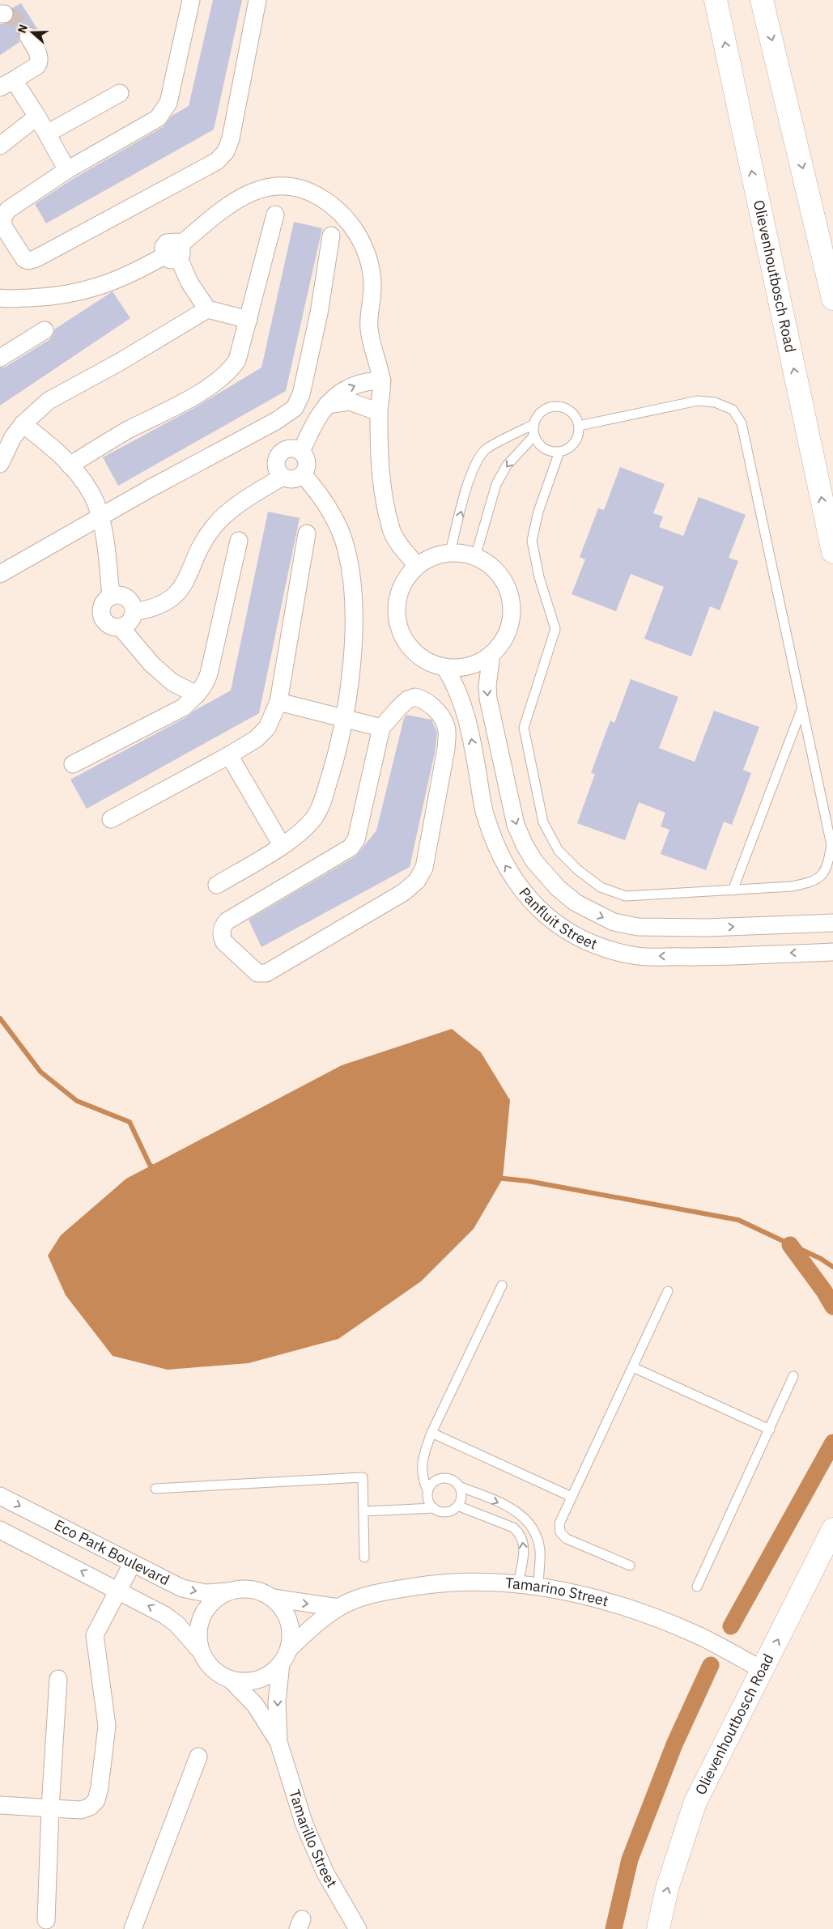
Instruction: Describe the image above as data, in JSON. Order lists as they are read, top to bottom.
{
  "streets": {
    "main road": ["Olievenhoutbosch Road"],
    "street": [
      "Panfluit Street",
      "Eco Park Boulevard",
      "Tamarino Street",
      "Tamarillo Street"
    ]
  },
  "crossings": [
    ["Olievenhoutbosch Road", "Tamarino Street"],
    ["Eco Park Boulevard", "Tamarino Street"],
    ["Eco Park Boulevard", "Tamarillo Street"],
    ["Tamarino Street", "Tamarillo Street"]
  ],
  "north": "left"
}
